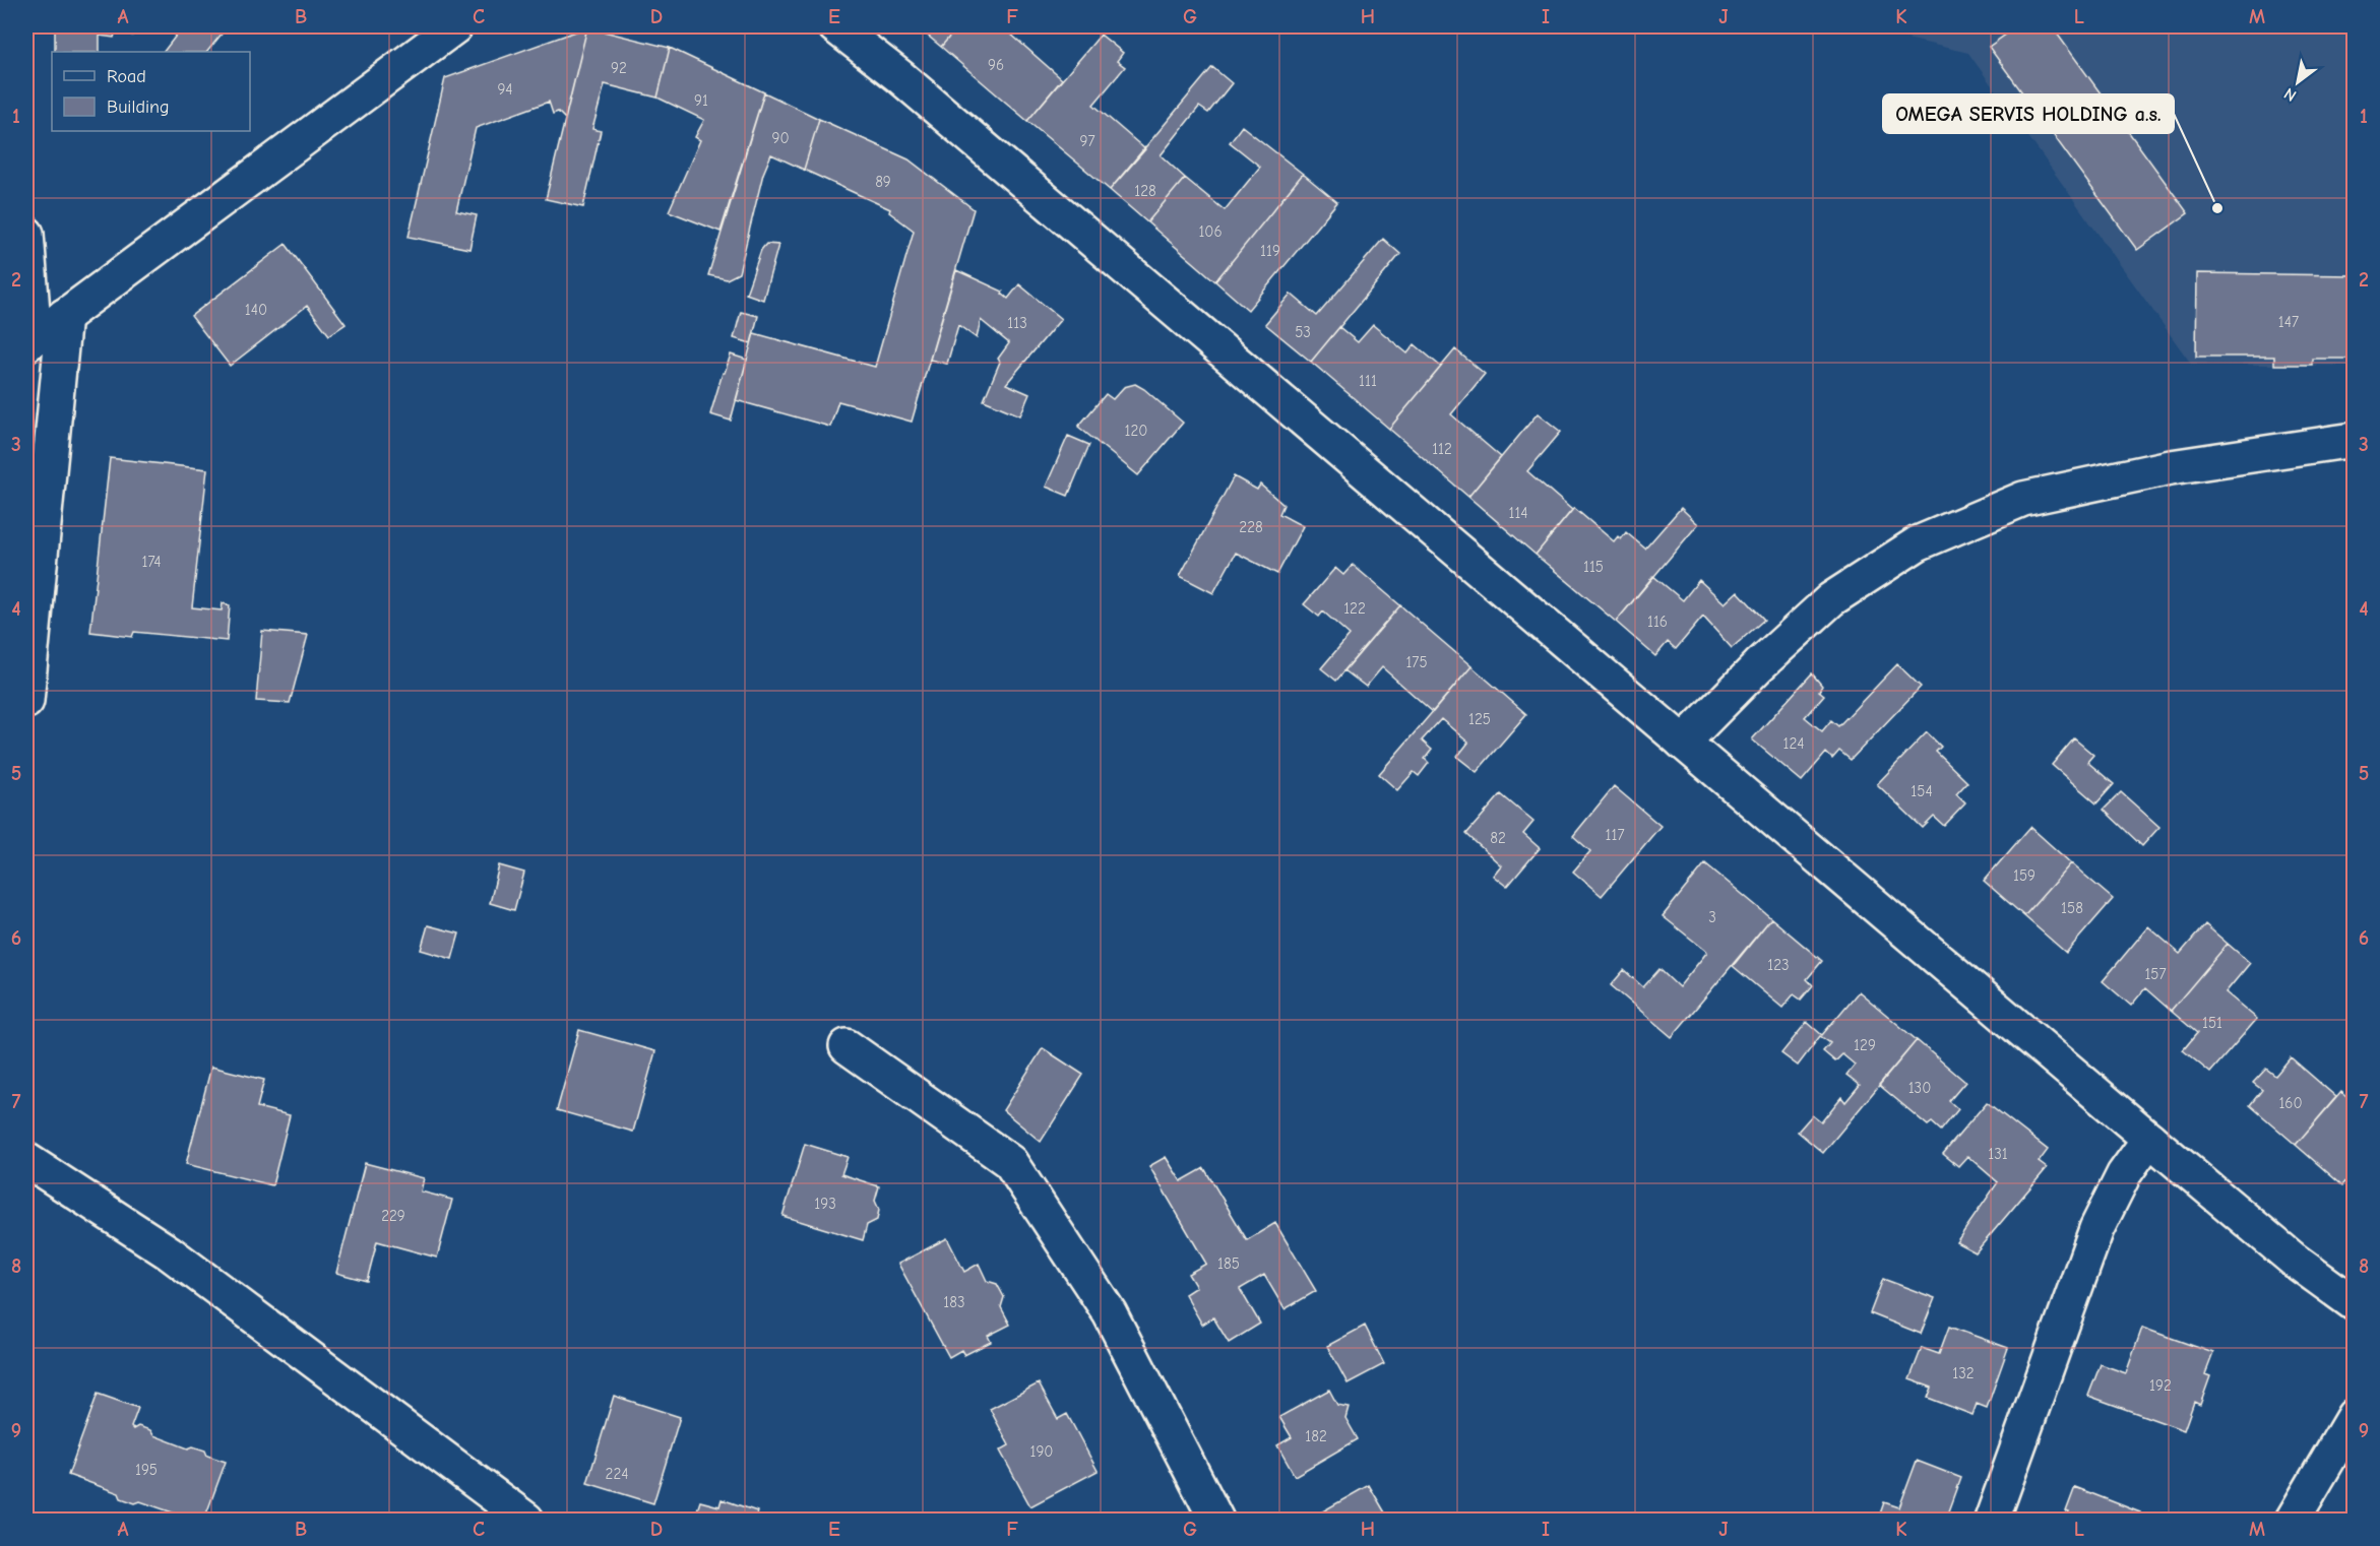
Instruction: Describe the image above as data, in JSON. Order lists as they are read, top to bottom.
{
  "places": ["OMEGA SERVIS HOLDING a.s."],
  "house_numbers": [
    "96",
    "92",
    "94",
    "91",
    "90",
    "97",
    "89",
    "128",
    "106",
    "119",
    "140",
    "147",
    "113",
    "53",
    "111",
    "120",
    "112",
    "114",
    "228",
    "174",
    "115",
    "122",
    "116",
    "175",
    "125",
    "124",
    "154",
    "117",
    "82",
    "159",
    "158",
    "3",
    "123",
    "157",
    "151",
    "129",
    "130",
    "160",
    "131",
    "193",
    "229",
    "185",
    "183",
    "132",
    "192",
    "182",
    "190",
    "195",
    "224"
  ],
  "legend": ["Road", "Building"],
  "north": "bottom left",
  "grid": {
    "columns": [
      "A",
      "B",
      "C",
      "D",
      "E",
      "F",
      "G",
      "H",
      "I",
      "J",
      "K",
      "L",
      "M"
    ],
    "rows": [
      "1",
      "2",
      "3",
      "4",
      "5",
      "6",
      "7",
      "8",
      "9"
    ]
  }
}
